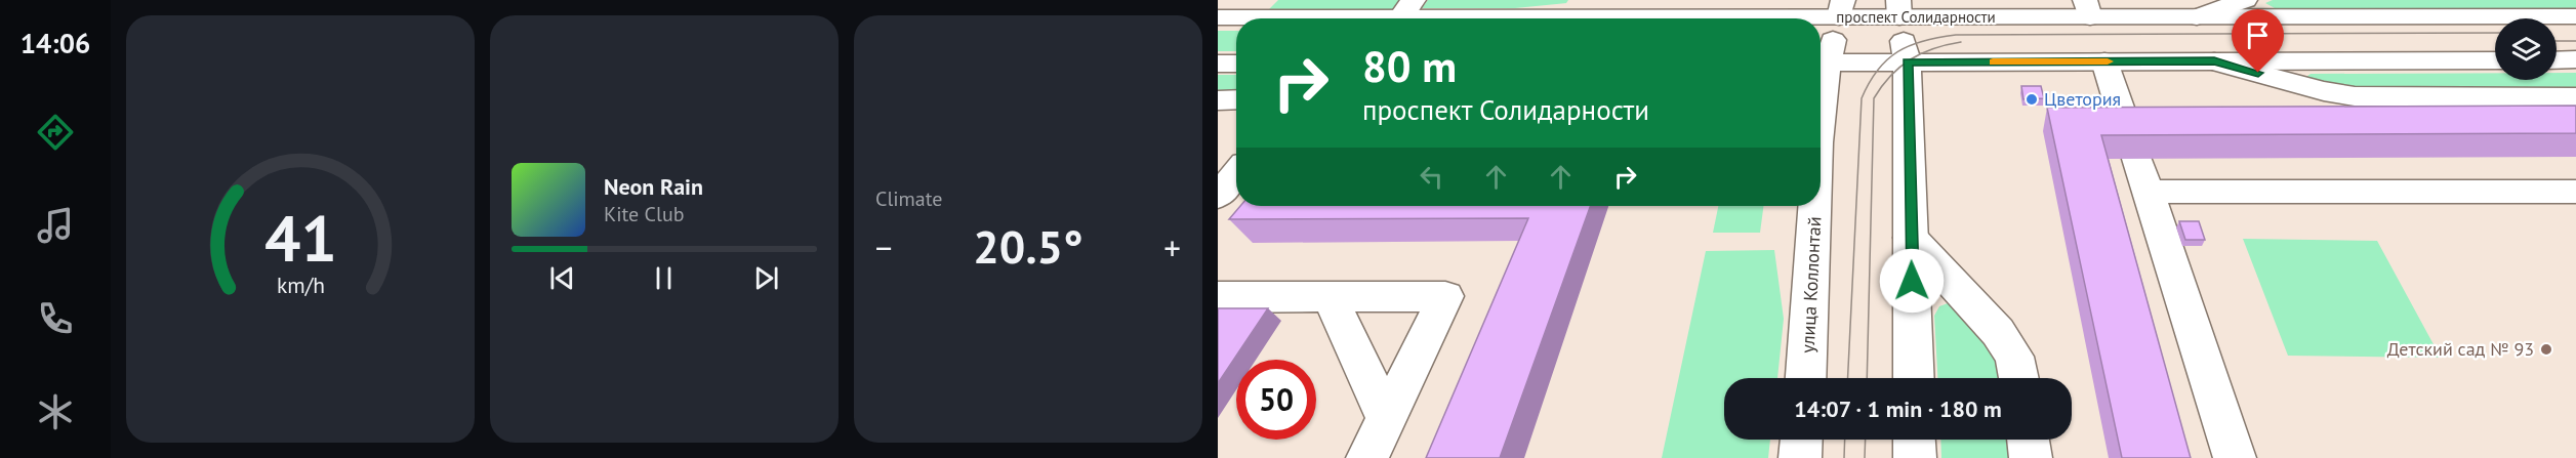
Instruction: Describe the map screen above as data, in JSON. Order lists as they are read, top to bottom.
{
  "streets": {
    "main road": ["проспект Солидарности", "улица Коллонтай"]
  },
  "crossings": [
    ["проспект Солидарности", "улица Коллонтай"]
  ],
  "places": ["Цветория", "Детский сад № 93"],
  "page": {
    "tabs": "14:06",
    "tile": "Climate",
    "turn": ["80 m", "проспект Солидарности"],
    "song": ["Neon Rain", "Kite Club"],
    "heat": ["−", "20.5°", "+"],
    "limit": "50",
    "trip": "14:07 · 1 min · 180 m",
    "gauge": ["41", "km/h"]
  }
}
